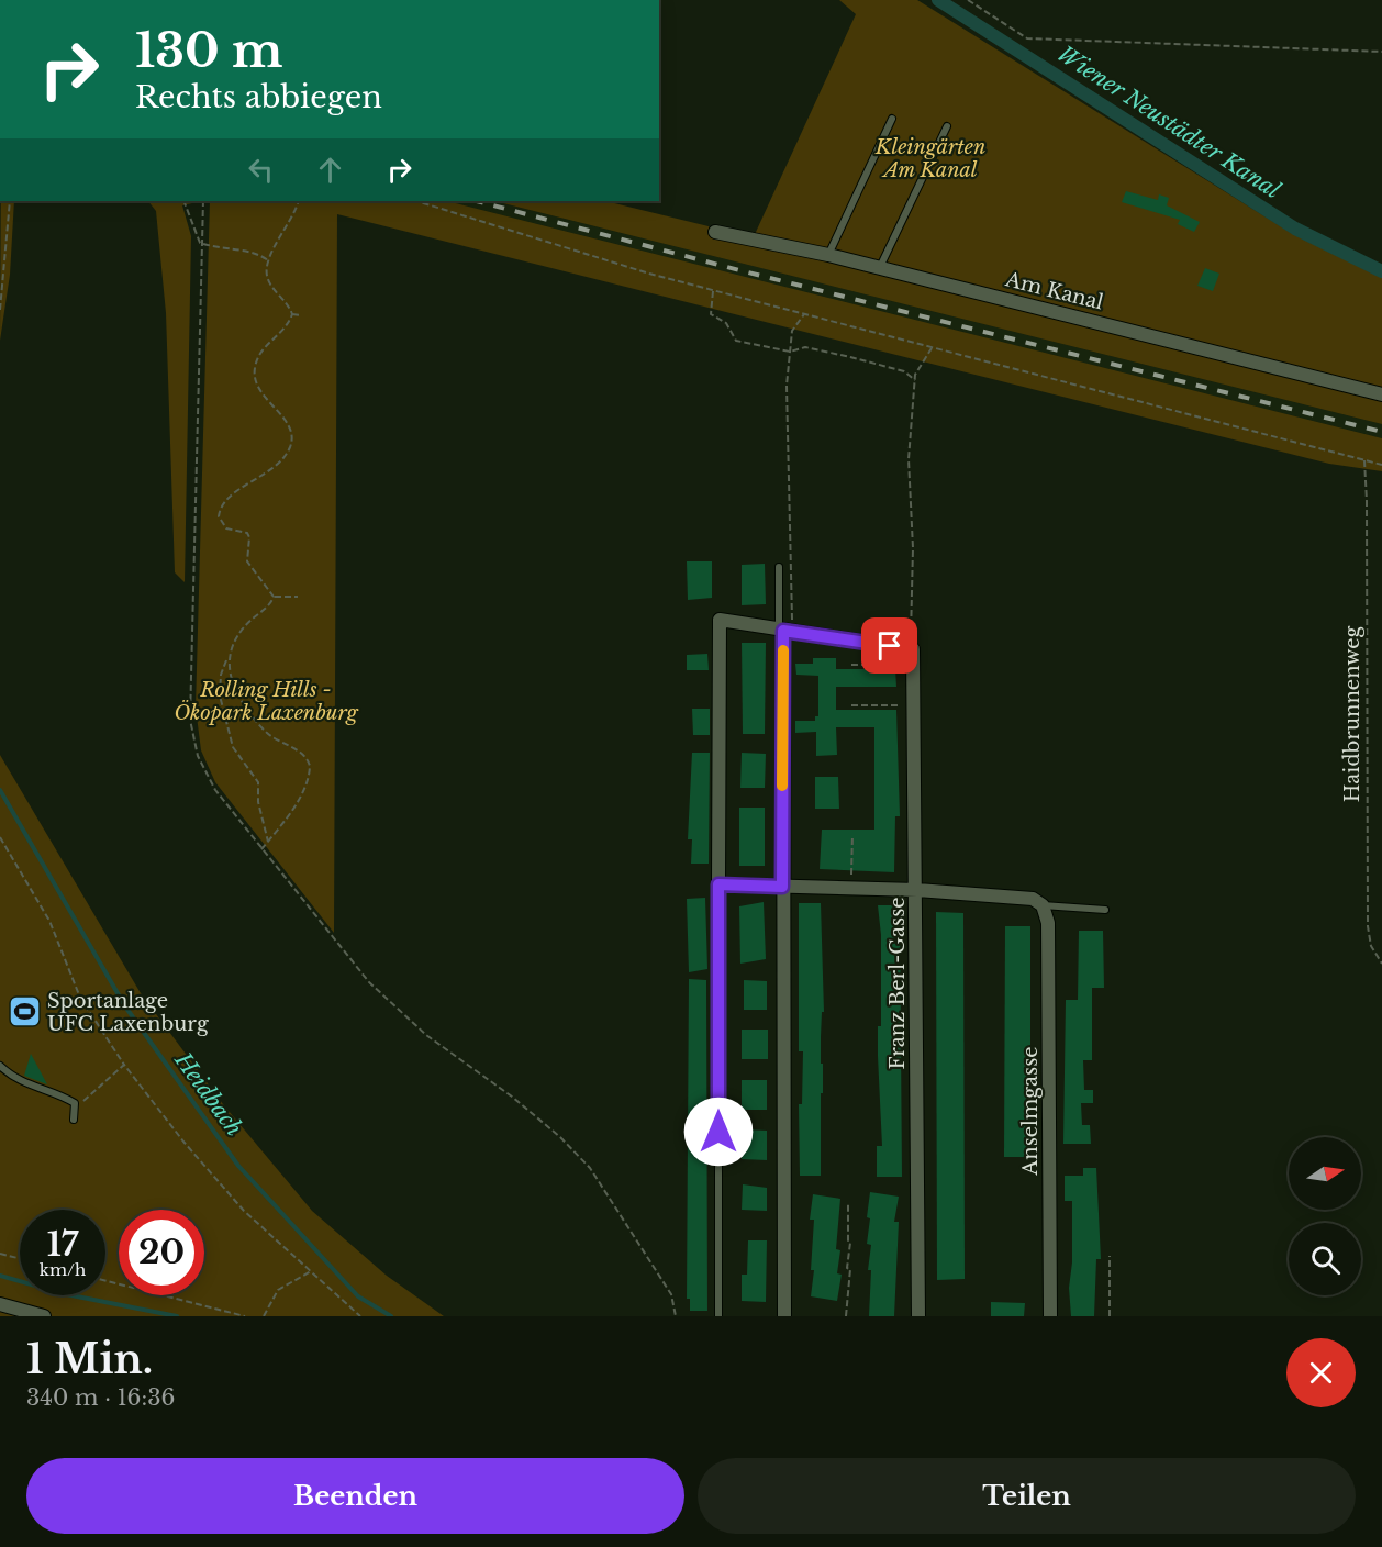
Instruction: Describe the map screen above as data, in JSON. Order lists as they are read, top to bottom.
{
  "streets": {
    "street": ["Am Kanal", "Franz Berl-Gasse", "Anselmgasse"],
    "path": ["Haidbrunnenweg"]
  },
  "water": ["Wiener Neustädter Kanal", "Heidbach"],
  "parks": ["Kleingärten Am Kanal", "Rolling Hills - Ökopark Laxenburg"],
  "places": {
    "sports": ["Sportanlage UFC Laxenburg"]
  },
  "north": "right",
  "page": {
    "turn": ["130 m", "Rechts abbiegen"],
    "speed": "17 km/h",
    "limit": "20",
    "heading": ["1 Min.", "340 m · 16:36"],
    "buttons": ["Beenden", "Teilen"]
  }
}
